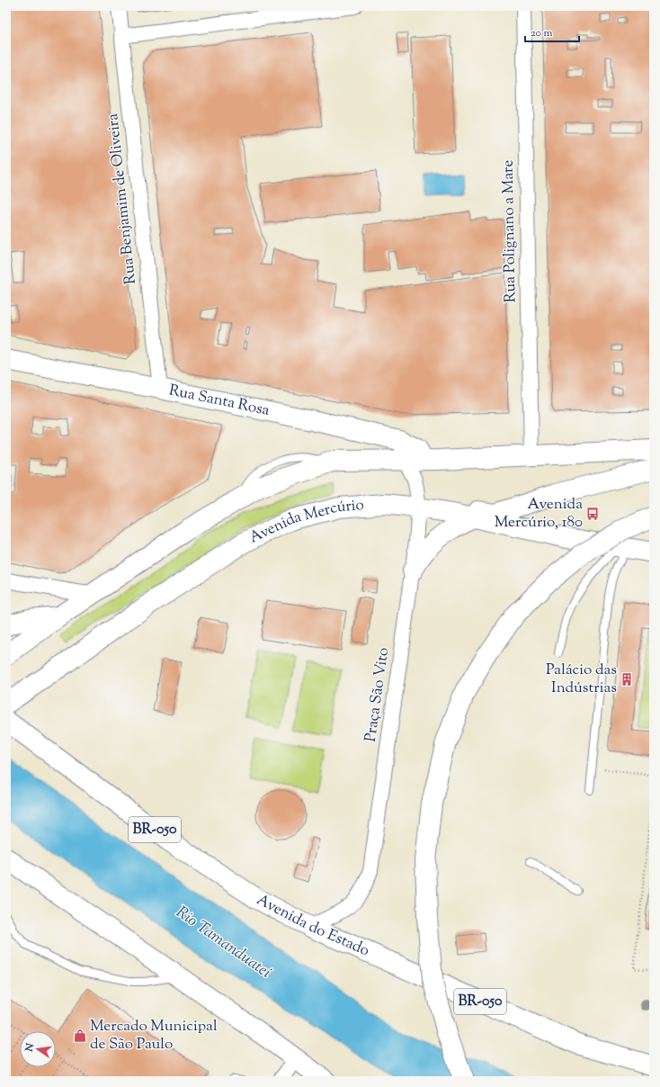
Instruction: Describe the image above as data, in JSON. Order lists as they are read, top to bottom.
{
  "streets": {
    "main road": [
      "Rua Santa Rosa",
      "Avenida Mercúrio",
      "BR-050",
      "Avenida do Estado"
    ],
    "street": ["Rua Benjamim de Oliveira", "Rua Polignano a Mare", "Praça São Vito"]
  },
  "crossings": [
    ["Rua Benjamim de Oliveira", "Rua Santa Rosa"],
    ["Rua Santa Rosa", "Praça São Vito"],
    ["Avenida Mercúrio", "Praça São Vito"],
    ["Praça São Vito", "Avenida do Estado"]
  ],
  "water": ["Rio Tamanduateí"],
  "places": {
    "bus stop": ["Avenida Mercúrio, 180"],
    "building": ["Palácio das Indústrias"],
    "shop": ["Mercado Municipal de São Paulo"]
  },
  "scale_bar": "20 m",
  "north": "left"
}
